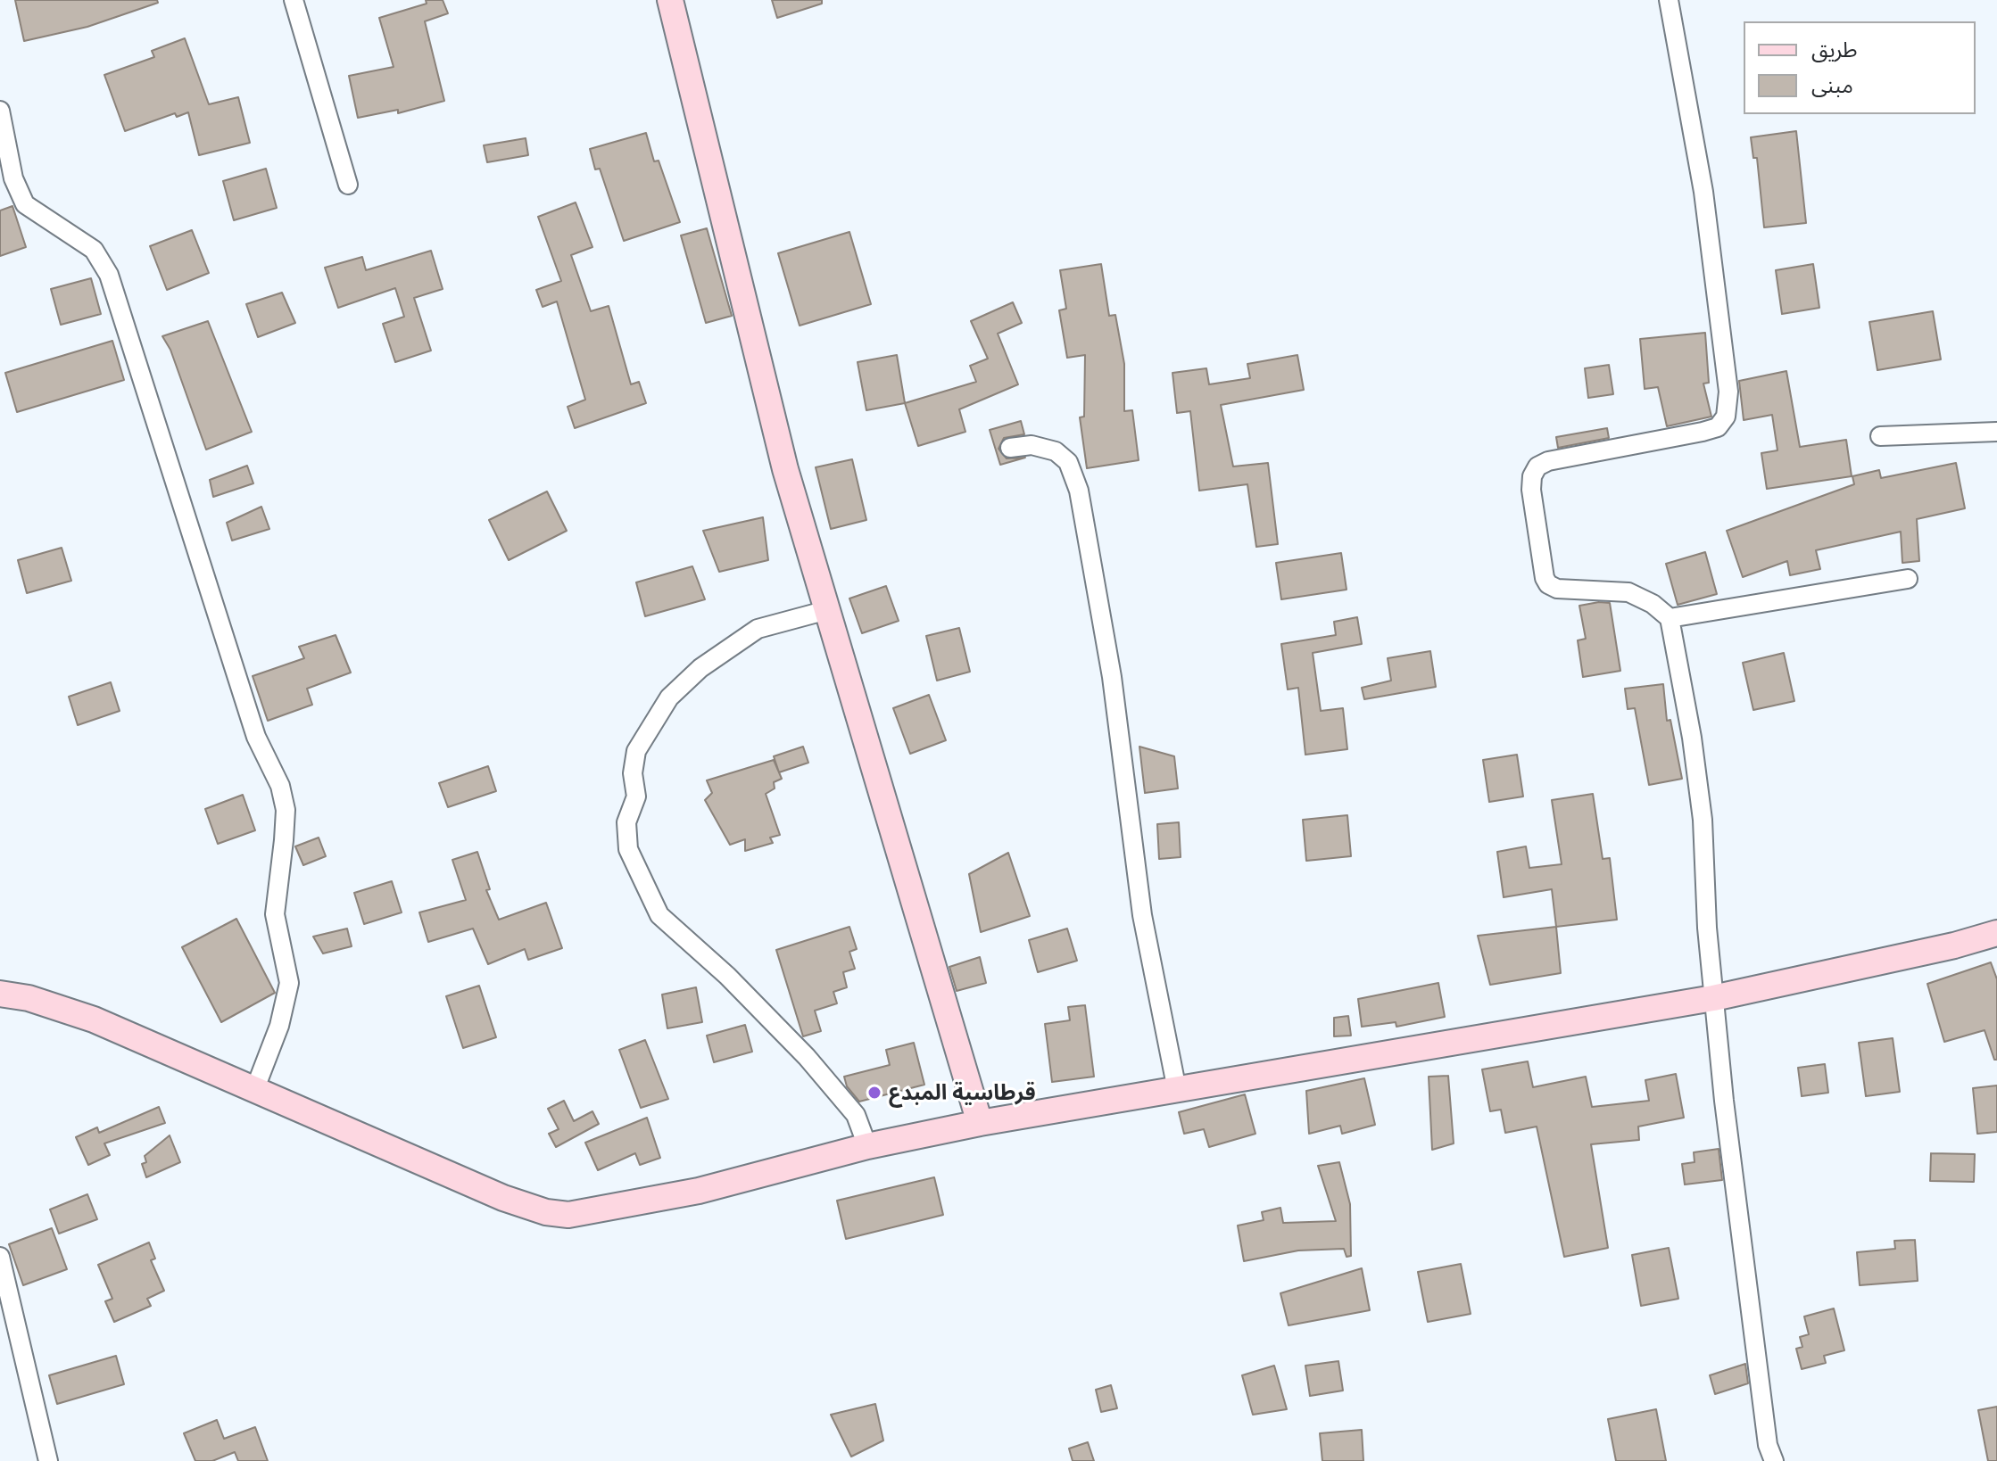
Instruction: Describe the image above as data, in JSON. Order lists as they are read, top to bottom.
{
  "places": ["قرطاسية المبدع"],
  "legend": ["طريق", "مبنى"]
}
